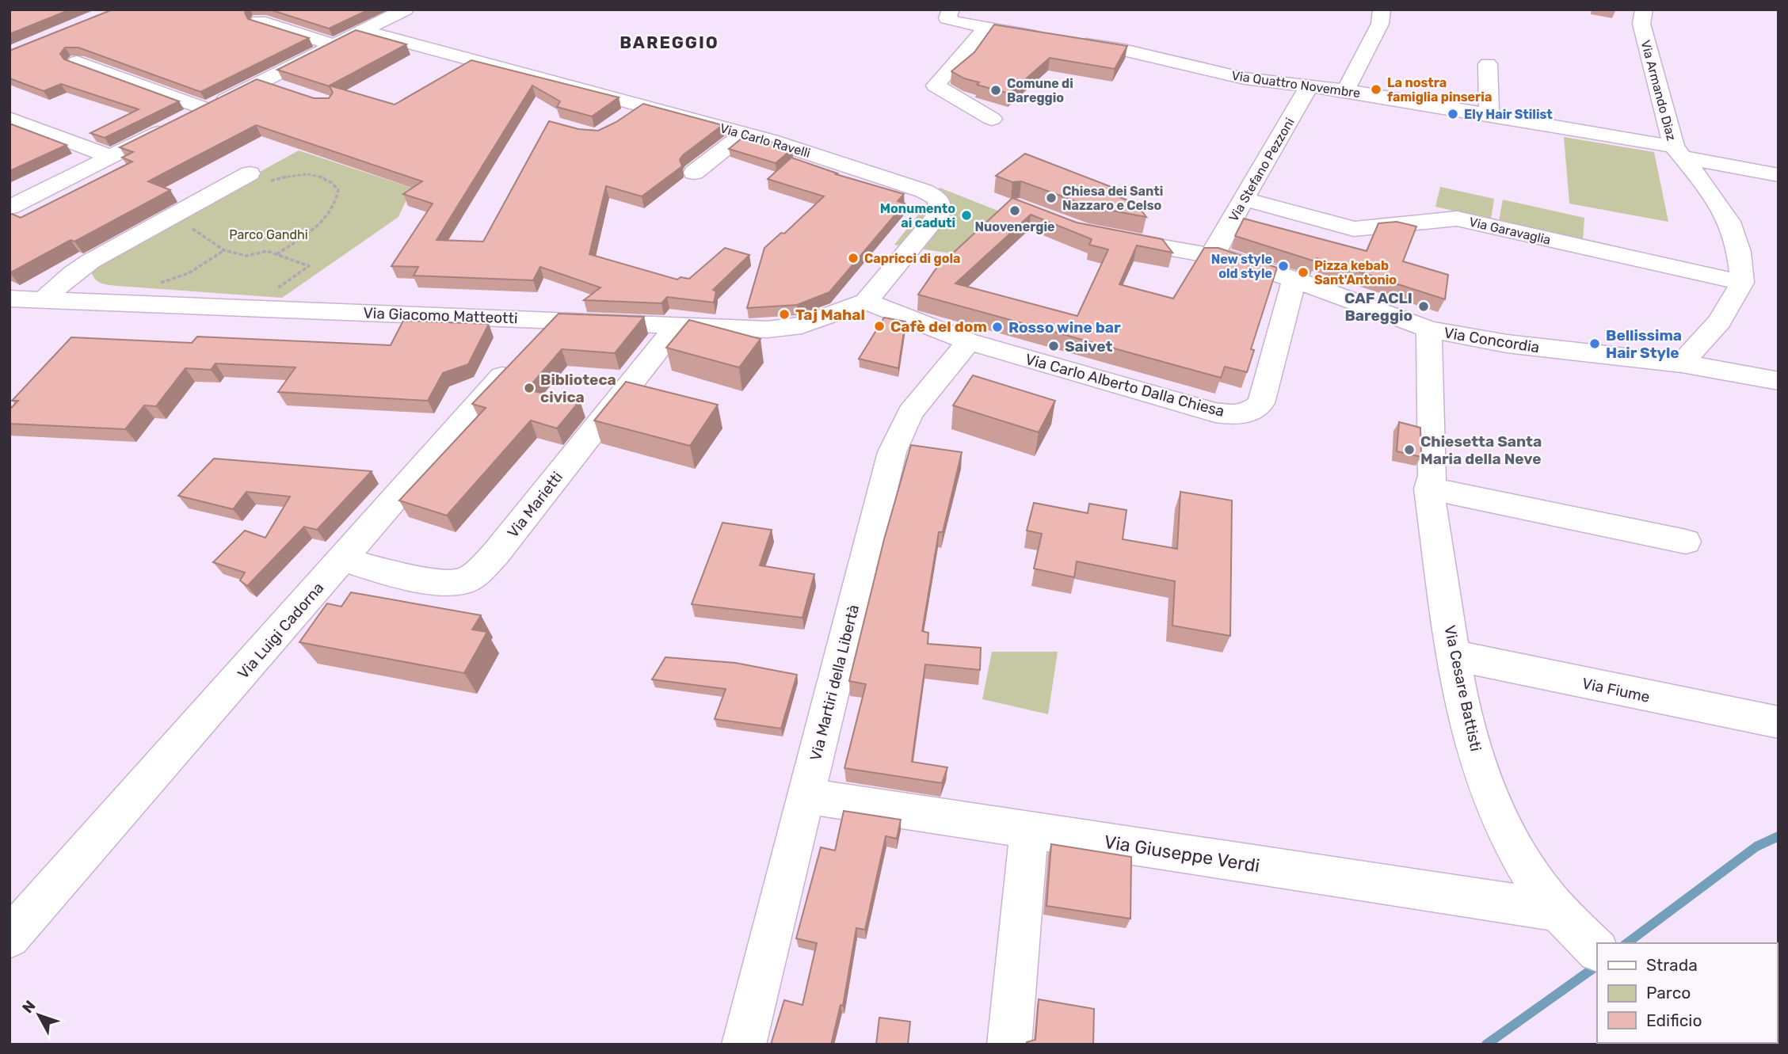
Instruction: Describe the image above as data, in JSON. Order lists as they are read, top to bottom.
{
  "streets": {
    "street": [
      "Via Quattro Novembre",
      "Via Armando Diaz",
      "Via Carlo Ravelli",
      "Via Stefano Pezzoni",
      "Via Garavaglia",
      "Via Giacomo Matteotti",
      "Via Concordia",
      "Via Carlo Alberto Dalla Chiesa",
      "Via Marietti",
      "Via Luigi Cadorna",
      "Via Martiri della Libertà",
      "Via Cesare Battisti",
      "Via Fiume",
      "Via Giuseppe Verdi"
    ]
  },
  "crossings": [
    ["Via Quattro Novembre", "Via Armando Diaz"],
    ["Via Quattro Novembre", "Via Stefano Pezzoni"],
    ["Via Armando Diaz", "Via Garavaglia"],
    ["Via Carlo Ravelli", "Via Giacomo Matteotti"],
    ["Via Carlo Ravelli", "Via Carlo Alberto Dalla Chiesa"],
    ["Via Stefano Pezzoni", "Via Garavaglia"],
    ["Via Stefano Pezzoni", "Via Concordia"],
    ["Via Giacomo Matteotti", "Via Carlo Alberto Dalla Chiesa"],
    ["Via Giacomo Matteotti", "Via Marietti"],
    ["Via Giacomo Matteotti", "Via Luigi Cadorna"],
    ["Via Concordia", "Via Carlo Alberto Dalla Chiesa"],
    ["Via Concordia", "Via Cesare Battisti"],
    ["Via Carlo Alberto Dalla Chiesa", "Via Martiri della Libertà"],
    ["Via Marietti", "Via Luigi Cadorna"],
    ["Via Martiri della Libertà", "Via Giuseppe Verdi"],
    ["Via Cesare Battisti", "Via Fiume"],
    ["Via Cesare Battisti", "Via Giuseppe Verdi"]
  ],
  "districts": ["BAREGGIO"],
  "parks": ["Parco Gandhi"],
  "places": [
    "La nostra famiglia pinseria",
    "Comune di Bareggio",
    "Ely Hair Stilist",
    "Chiesa dei Santi Nazzaro e Celso",
    "Nuovenergie",
    "Monumento ai caduti",
    "Capricci di gola",
    "New style old style",
    "Pizza kebab Sant'Antonio",
    "CAF ACLI Bareggio",
    "Taj Mahal",
    "Cafè del dom",
    "Rosso wine bar",
    "Bellissima Hair Style",
    "Saivet",
    "Biblioteca civica",
    "Chiesetta Santa Maria della Neve"
  ],
  "legend": ["Strada", "Parco", "Edificio"],
  "north": "top left"
}
